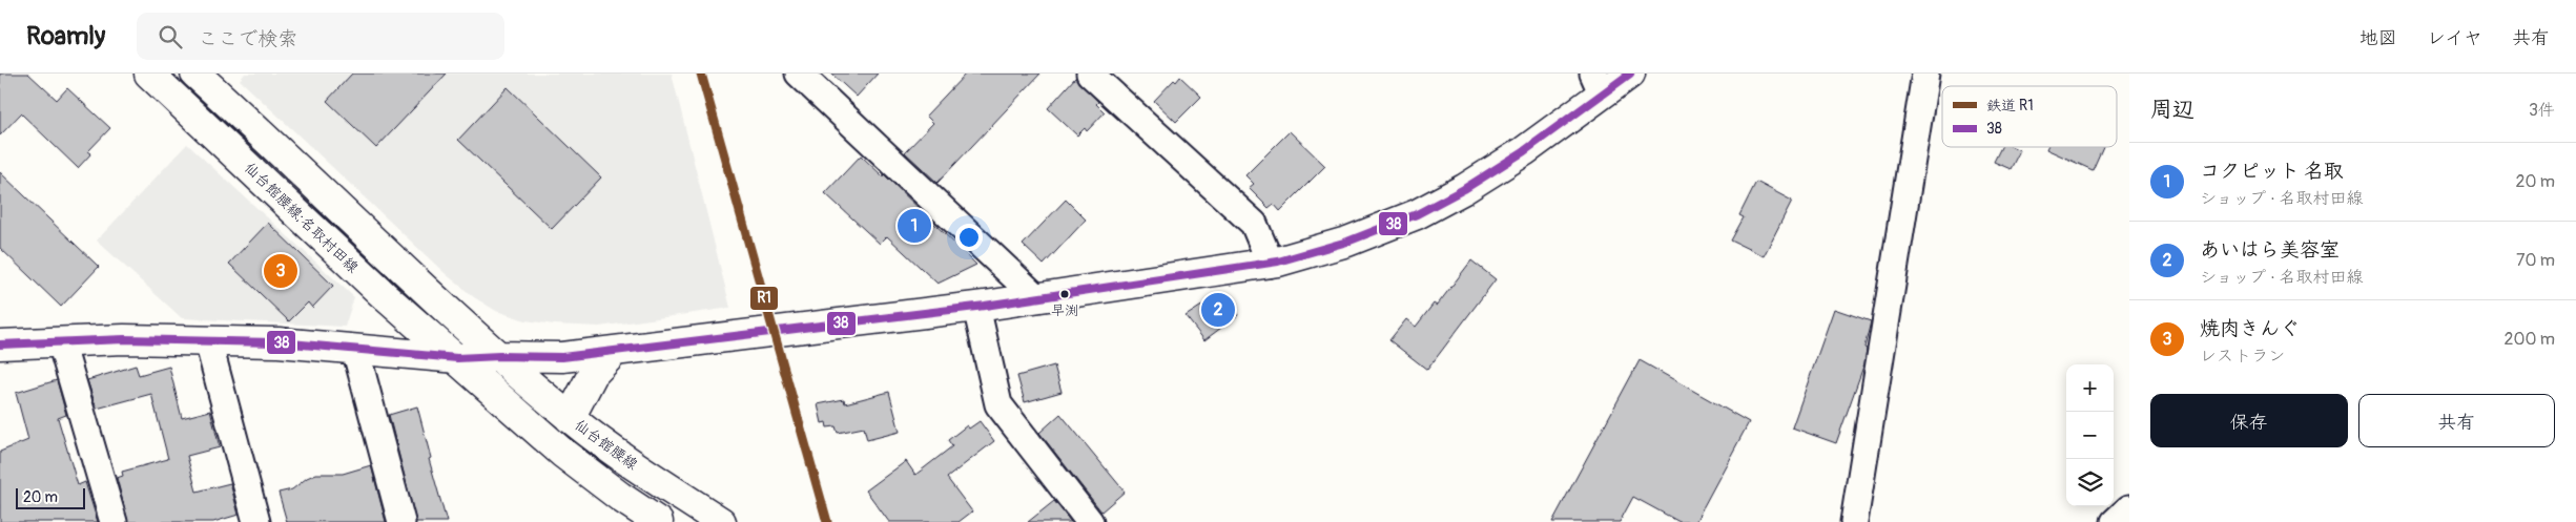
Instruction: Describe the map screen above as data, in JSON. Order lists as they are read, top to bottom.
{
  "streets": {
    "main road": ["仙台館腰線;名取村田線", "仙台館腰線"]
  },
  "places": ["早渕"],
  "lines": ["rail line R1", "transit line 38"],
  "legend": ["鉄道 R1", "38"],
  "scale_bar": "20 m",
  "page": {
    "header": "Roamly",
    "search": "ここで検索",
    "nav": ["地図", "レイヤ", "共有"],
    "heading": ["周辺", "3件"],
    "list": [
      {
        "mark": "1",
        "name": "コクピット 名取",
        "note": "ショップ · 名取村田線",
        "value": "20 m"
      },
      {
        "mark": "2",
        "name": "あいはら美容室",
        "note": "ショップ · 名取村田線",
        "value": "70 m"
      },
      {
        "mark": "3",
        "name": "焼肉きんぐ",
        "note": "レストラン",
        "value": "200 m"
      }
    ],
    "pins": ["1", "3", "2"],
    "map_buttons": ["+", "−"],
    "buttons": ["保存", "共有"],
    "scale": "20 m"
  }
}
